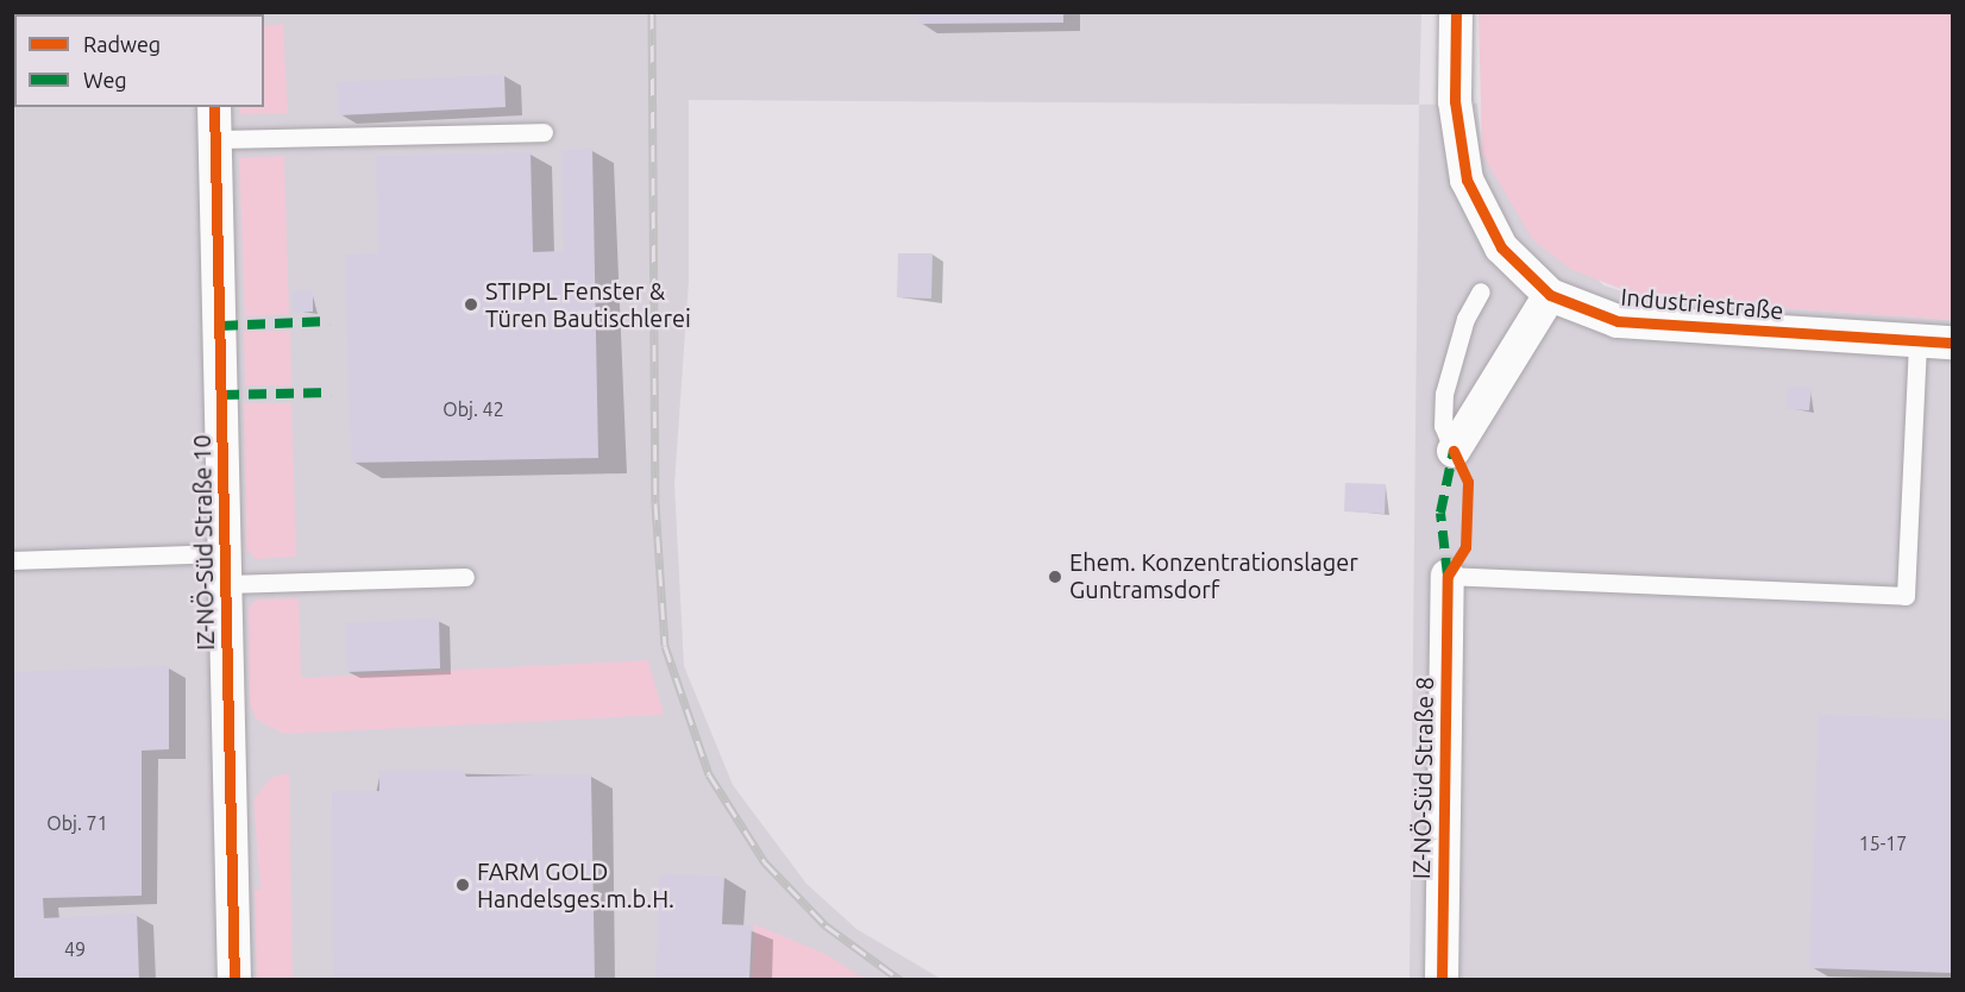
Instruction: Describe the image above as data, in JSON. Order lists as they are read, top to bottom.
{
  "streets": {
    "street": ["Industriestraße", "IZ-NÖ-Süd Straße 10", "IZ-NÖ-Süd Straße 8"]
  },
  "places": ["STIPPL Fenster & Türen Bautischlerei", "Ehem. Konzentrationslager Guntramsdorf", "FARM GOLD Handelsges.m.b.H."],
  "house_numbers": [
    "Obj. 42",
    "Obj. 71",
    "15-17",
    "49"
  ],
  "legend": ["Radweg", "Weg"]
}
